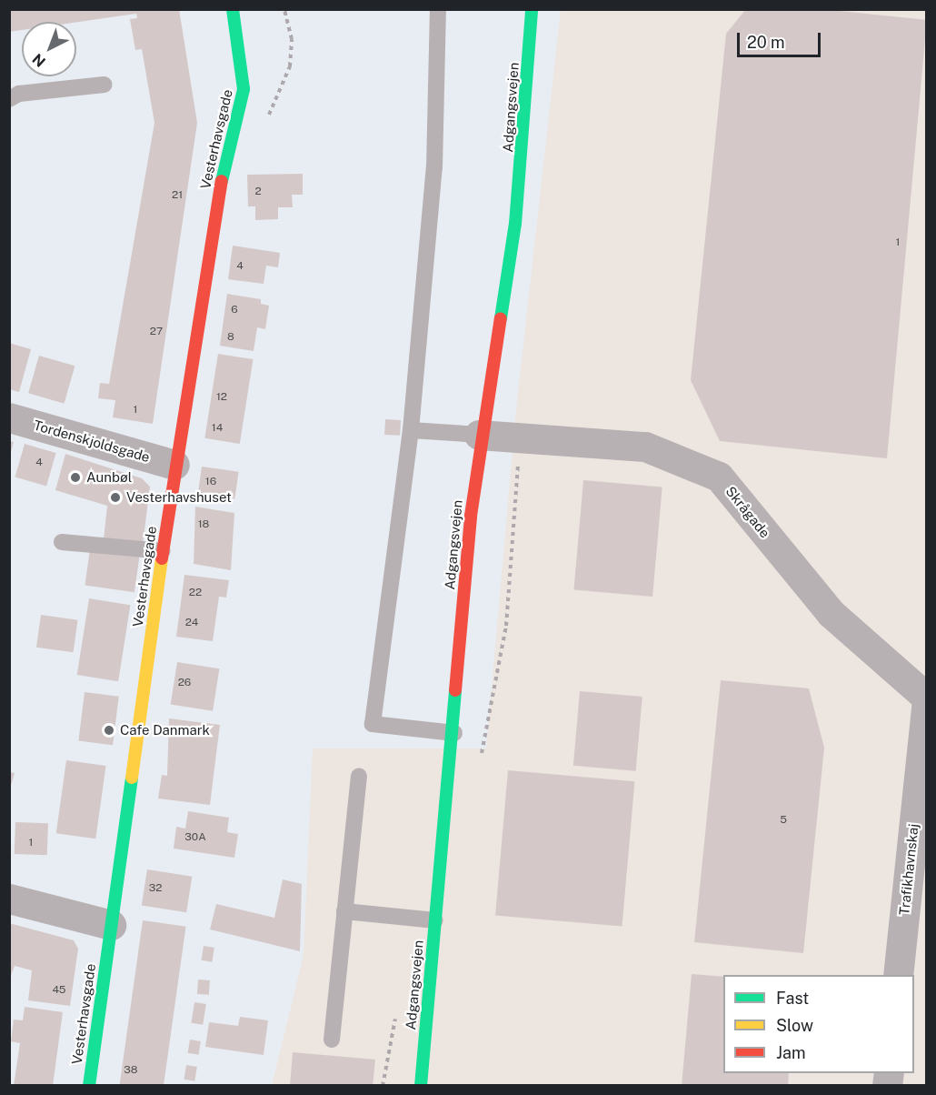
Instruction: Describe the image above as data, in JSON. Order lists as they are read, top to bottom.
{
  "streets": {
    "street": [
      "Adgangsvejen",
      "Vesterhavsgade",
      "Tordenskjoldsgade",
      "Skrågade",
      "Trafikhavnskaj"
    ]
  },
  "crossings": [
    ["Adgangsvejen", "Skrågade"],
    ["Vesterhavsgade", "Tordenskjoldsgade"],
    ["Skrågade", "Trafikhavnskaj"]
  ],
  "places": ["Aunbøl", "Vesterhavshuset", "Cafe Danmark"],
  "house_numbers": [
    "2",
    "21",
    "1",
    "4",
    "6",
    "27",
    "8",
    "12",
    "1",
    "14",
    "4",
    "16",
    "18",
    "22",
    "24",
    "26",
    "5",
    "30A",
    "1",
    "32",
    "45",
    "38"
  ],
  "legend": ["Fast", "Slow", "Jam"],
  "scale_bar": "20 m",
  "north": "bottom left"
}
